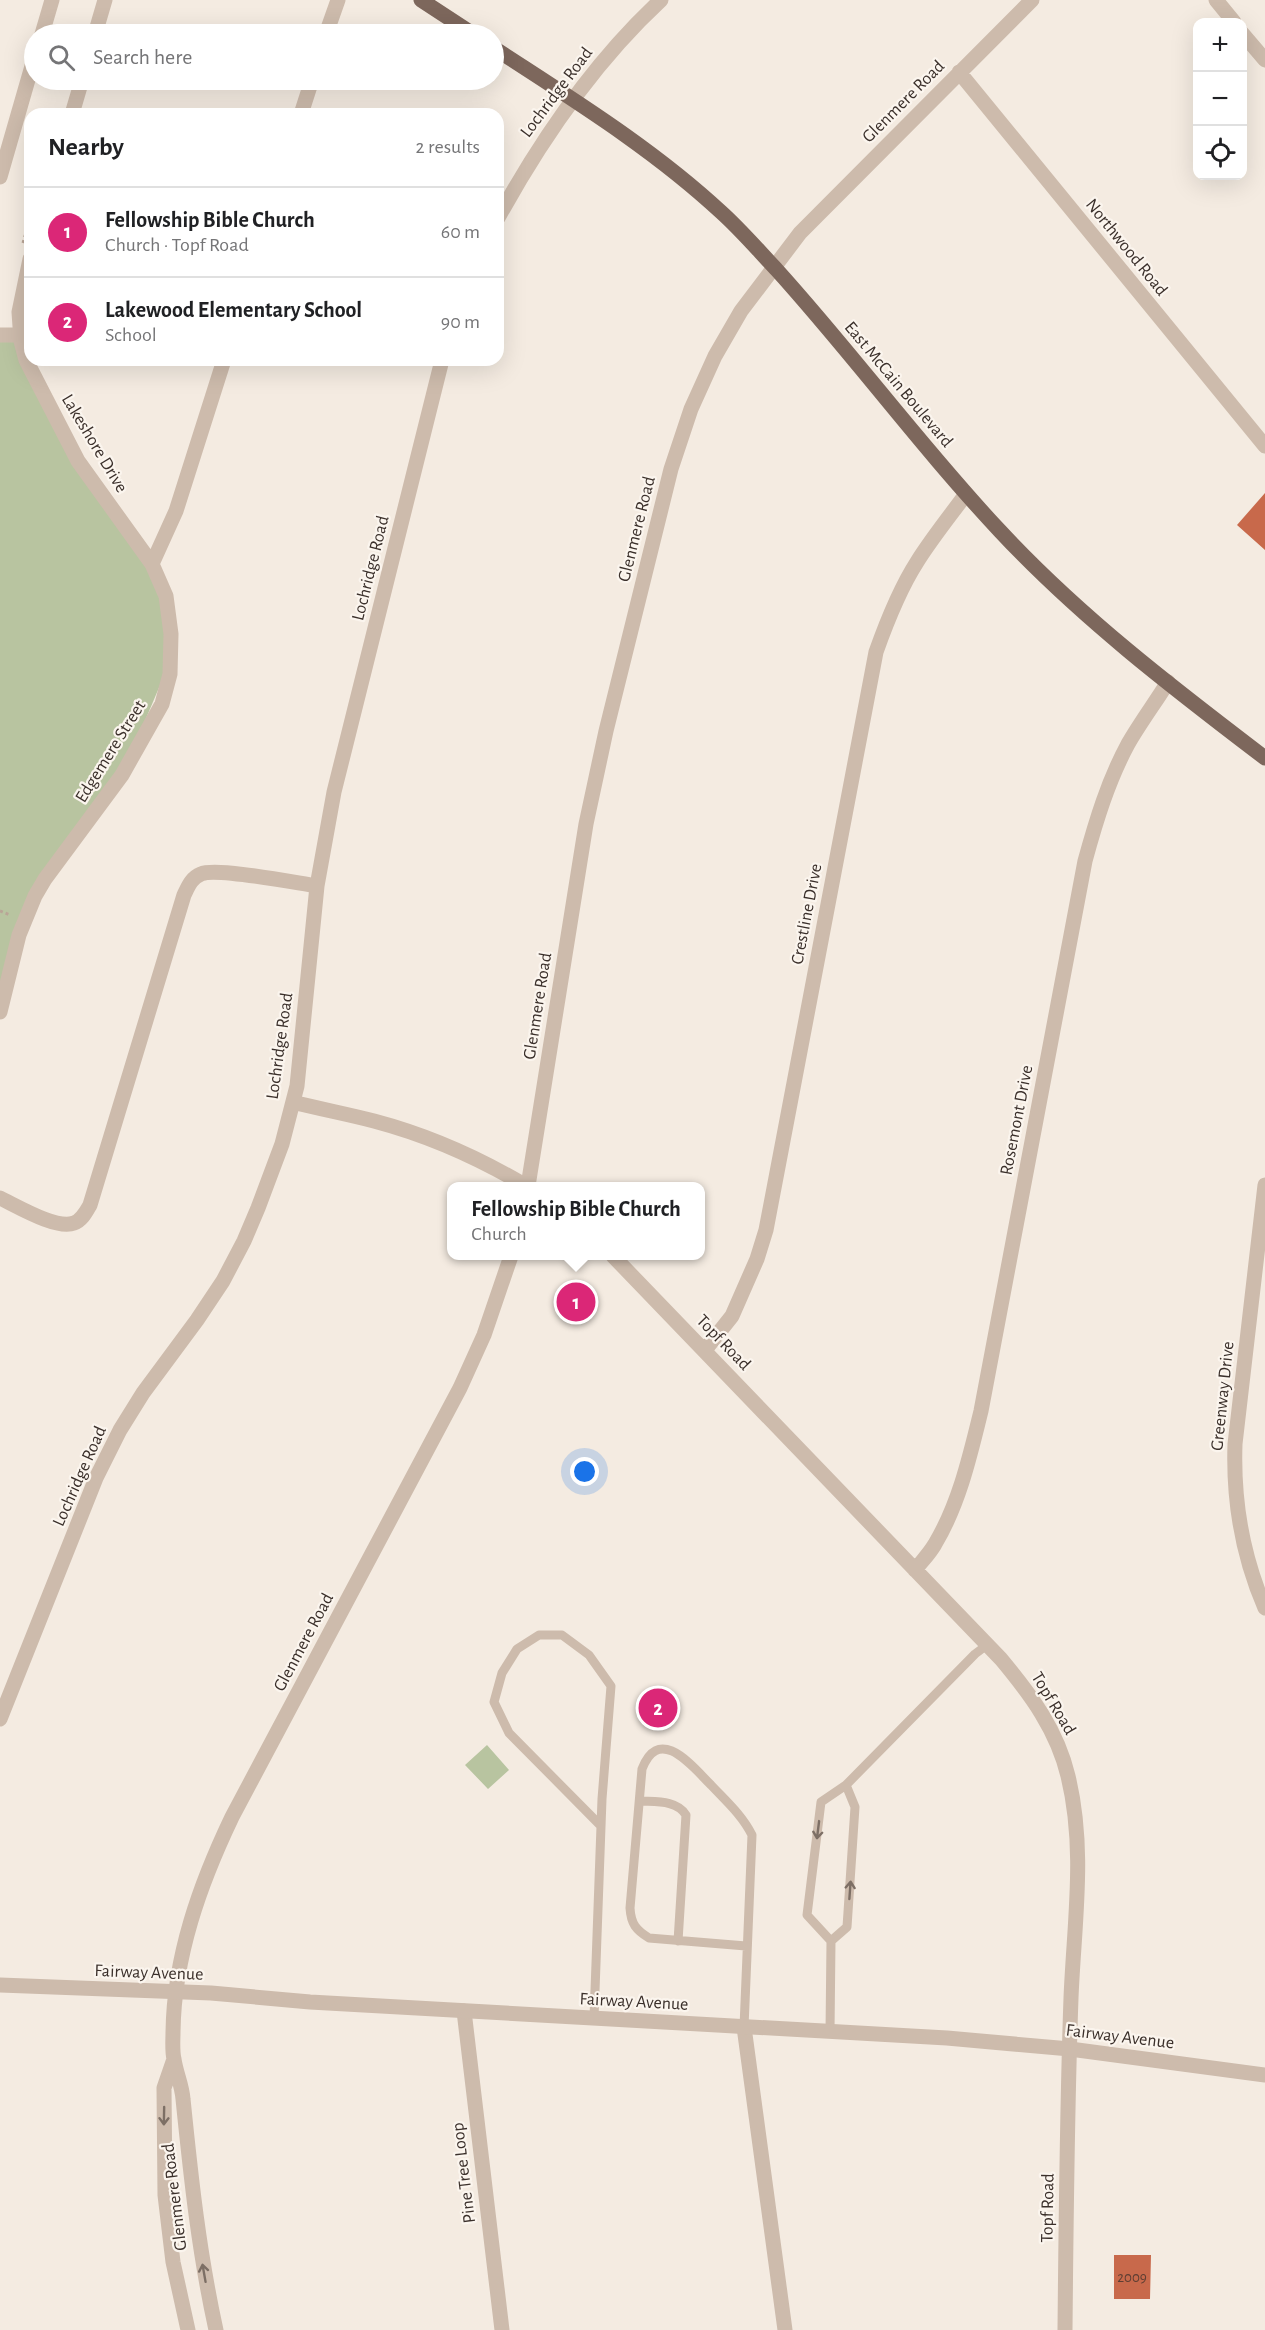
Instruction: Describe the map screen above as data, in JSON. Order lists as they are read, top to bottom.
{
  "streets": {
    "main road": ["East McCain Boulevard"],
    "street": [
      "Lochridge Road",
      "Glenmere Road",
      "Northwood Road",
      "Lakeshore Drive",
      "Edgemere Street",
      "Crestline Drive",
      "Rosemont Drive",
      "Topf Road",
      "Greenway Drive",
      "Fairway Avenue",
      "Pine Tree Loop"
    ]
  },
  "crossings": [
    ["Lochridge Road", "East McCain Boulevard"],
    ["Glenmere Road", "Northwood Road"],
    ["Glenmere Road", "East McCain Boulevard"],
    ["Glenmere Road", "Fairway Avenue"],
    ["East McCain Boulevard", "Crestline Drive"],
    ["East McCain Boulevard", "Rosemont Drive"],
    ["Lakeshore Drive", "Edgemere Street"],
    ["Crestline Drive", "Topf Road"],
    ["Rosemont Drive", "Topf Road"],
    ["Topf Road", "Fairway Avenue"],
    ["Fairway Avenue", "Pine Tree Loop"]
  ],
  "house_numbers": ["2009"],
  "page": {
    "map_buttons": ["+", "−"],
    "search": "Search here",
    "heading": ["Nearby", "2 results"],
    "list": [
      {
        "mark": "1",
        "name": "Fellowship Bible Church",
        "note": "Church · Topf Road",
        "value": "60 m"
      },
      {
        "mark": "2",
        "name": "Lakewood Elementary School",
        "note": "School",
        "value": "90 m"
      }
    ],
    "popup": ["Fellowship Bible Church", "Church"],
    "pins": ["1", "2"]
  }
}
